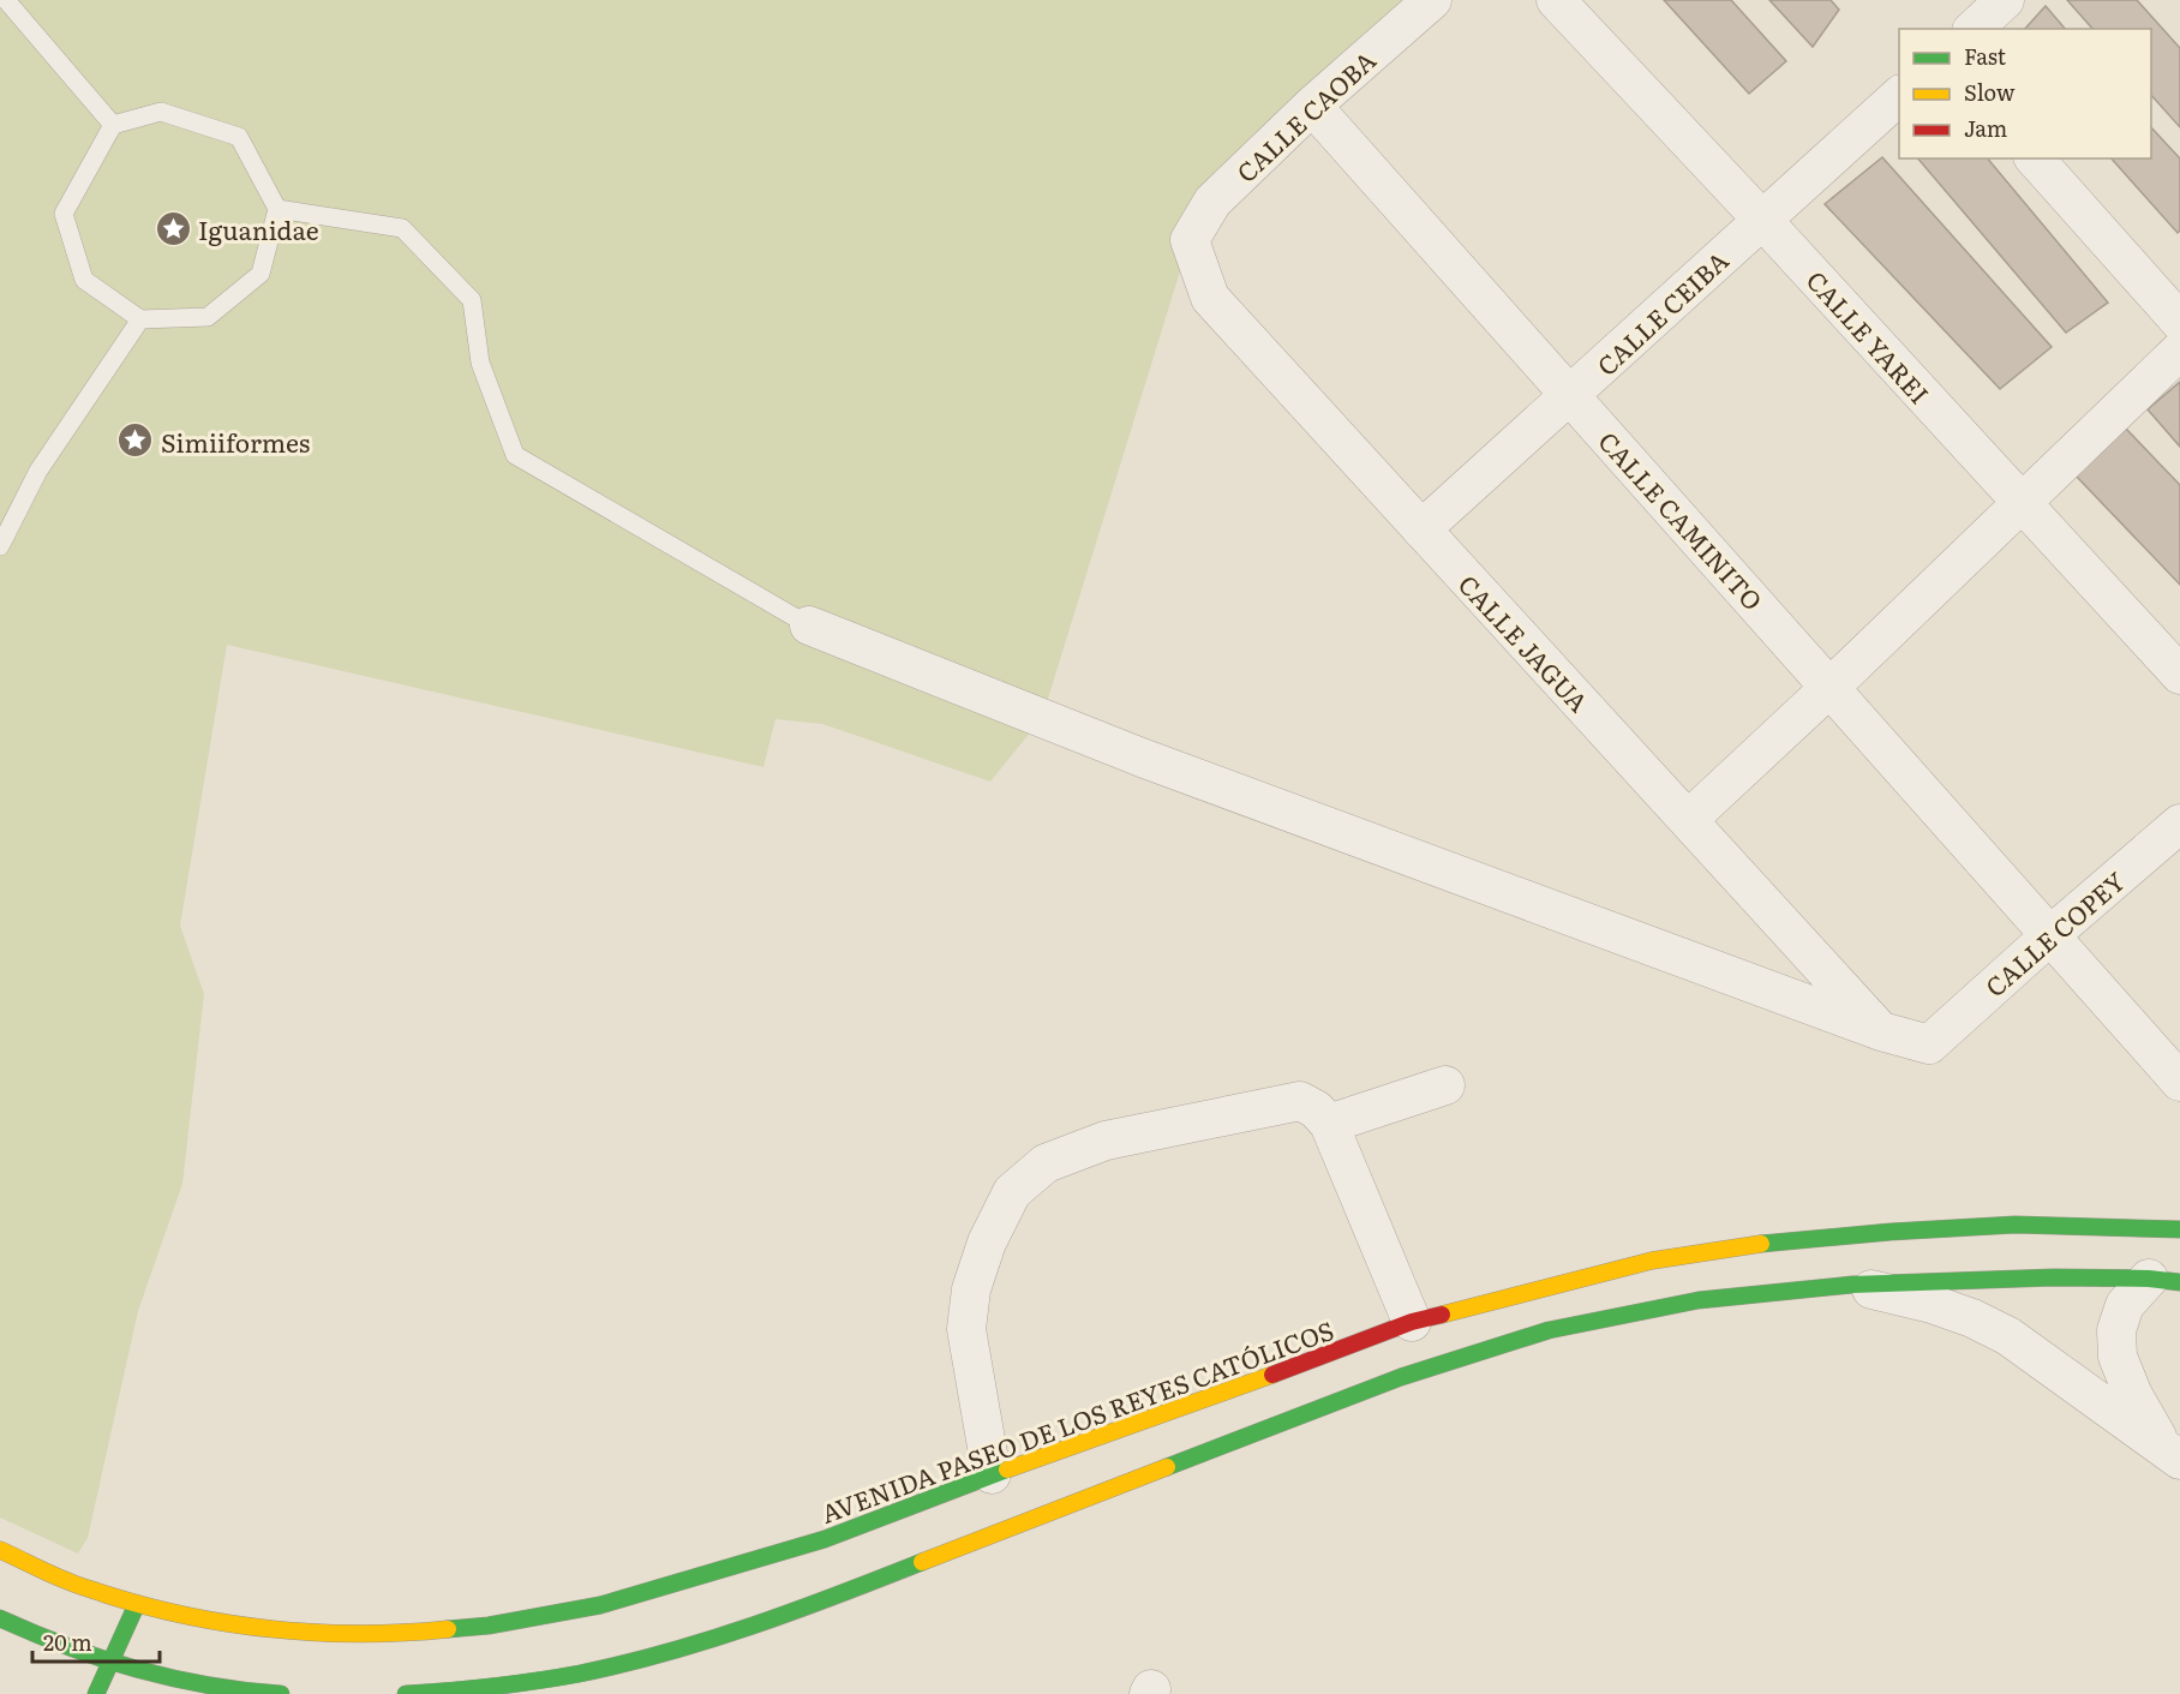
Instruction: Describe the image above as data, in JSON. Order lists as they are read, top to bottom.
{
  "streets": {
    "main road": ["AVENIDA PASEO DE LOS REYES CATÓLICOS"],
    "street": [
      "CALLE CAOBA",
      "CALLE CEIBA",
      "CALLE YAREI",
      "CALLE CAMINITO",
      "CALLE JAGUA",
      "CALLE COPEY"
    ]
  },
  "crossings": [
    ["CALLE CAOBA", "CALLE CAMINITO"],
    ["CALLE CAOBA", "CALLE JAGUA"],
    ["CALLE CEIBA", "CALLE YAREI"],
    ["CALLE CEIBA", "CALLE CAMINITO"],
    ["CALLE CEIBA", "CALLE JAGUA"],
    ["CALLE CAMINITO", "CALLE COPEY"],
    ["CALLE JAGUA", "CALLE COPEY"]
  ],
  "places": {
    "place": ["Iguanidae", "Simiiformes"]
  },
  "legend": ["Fast", "Slow", "Jam"],
  "scale_bar": "20 m"
}
